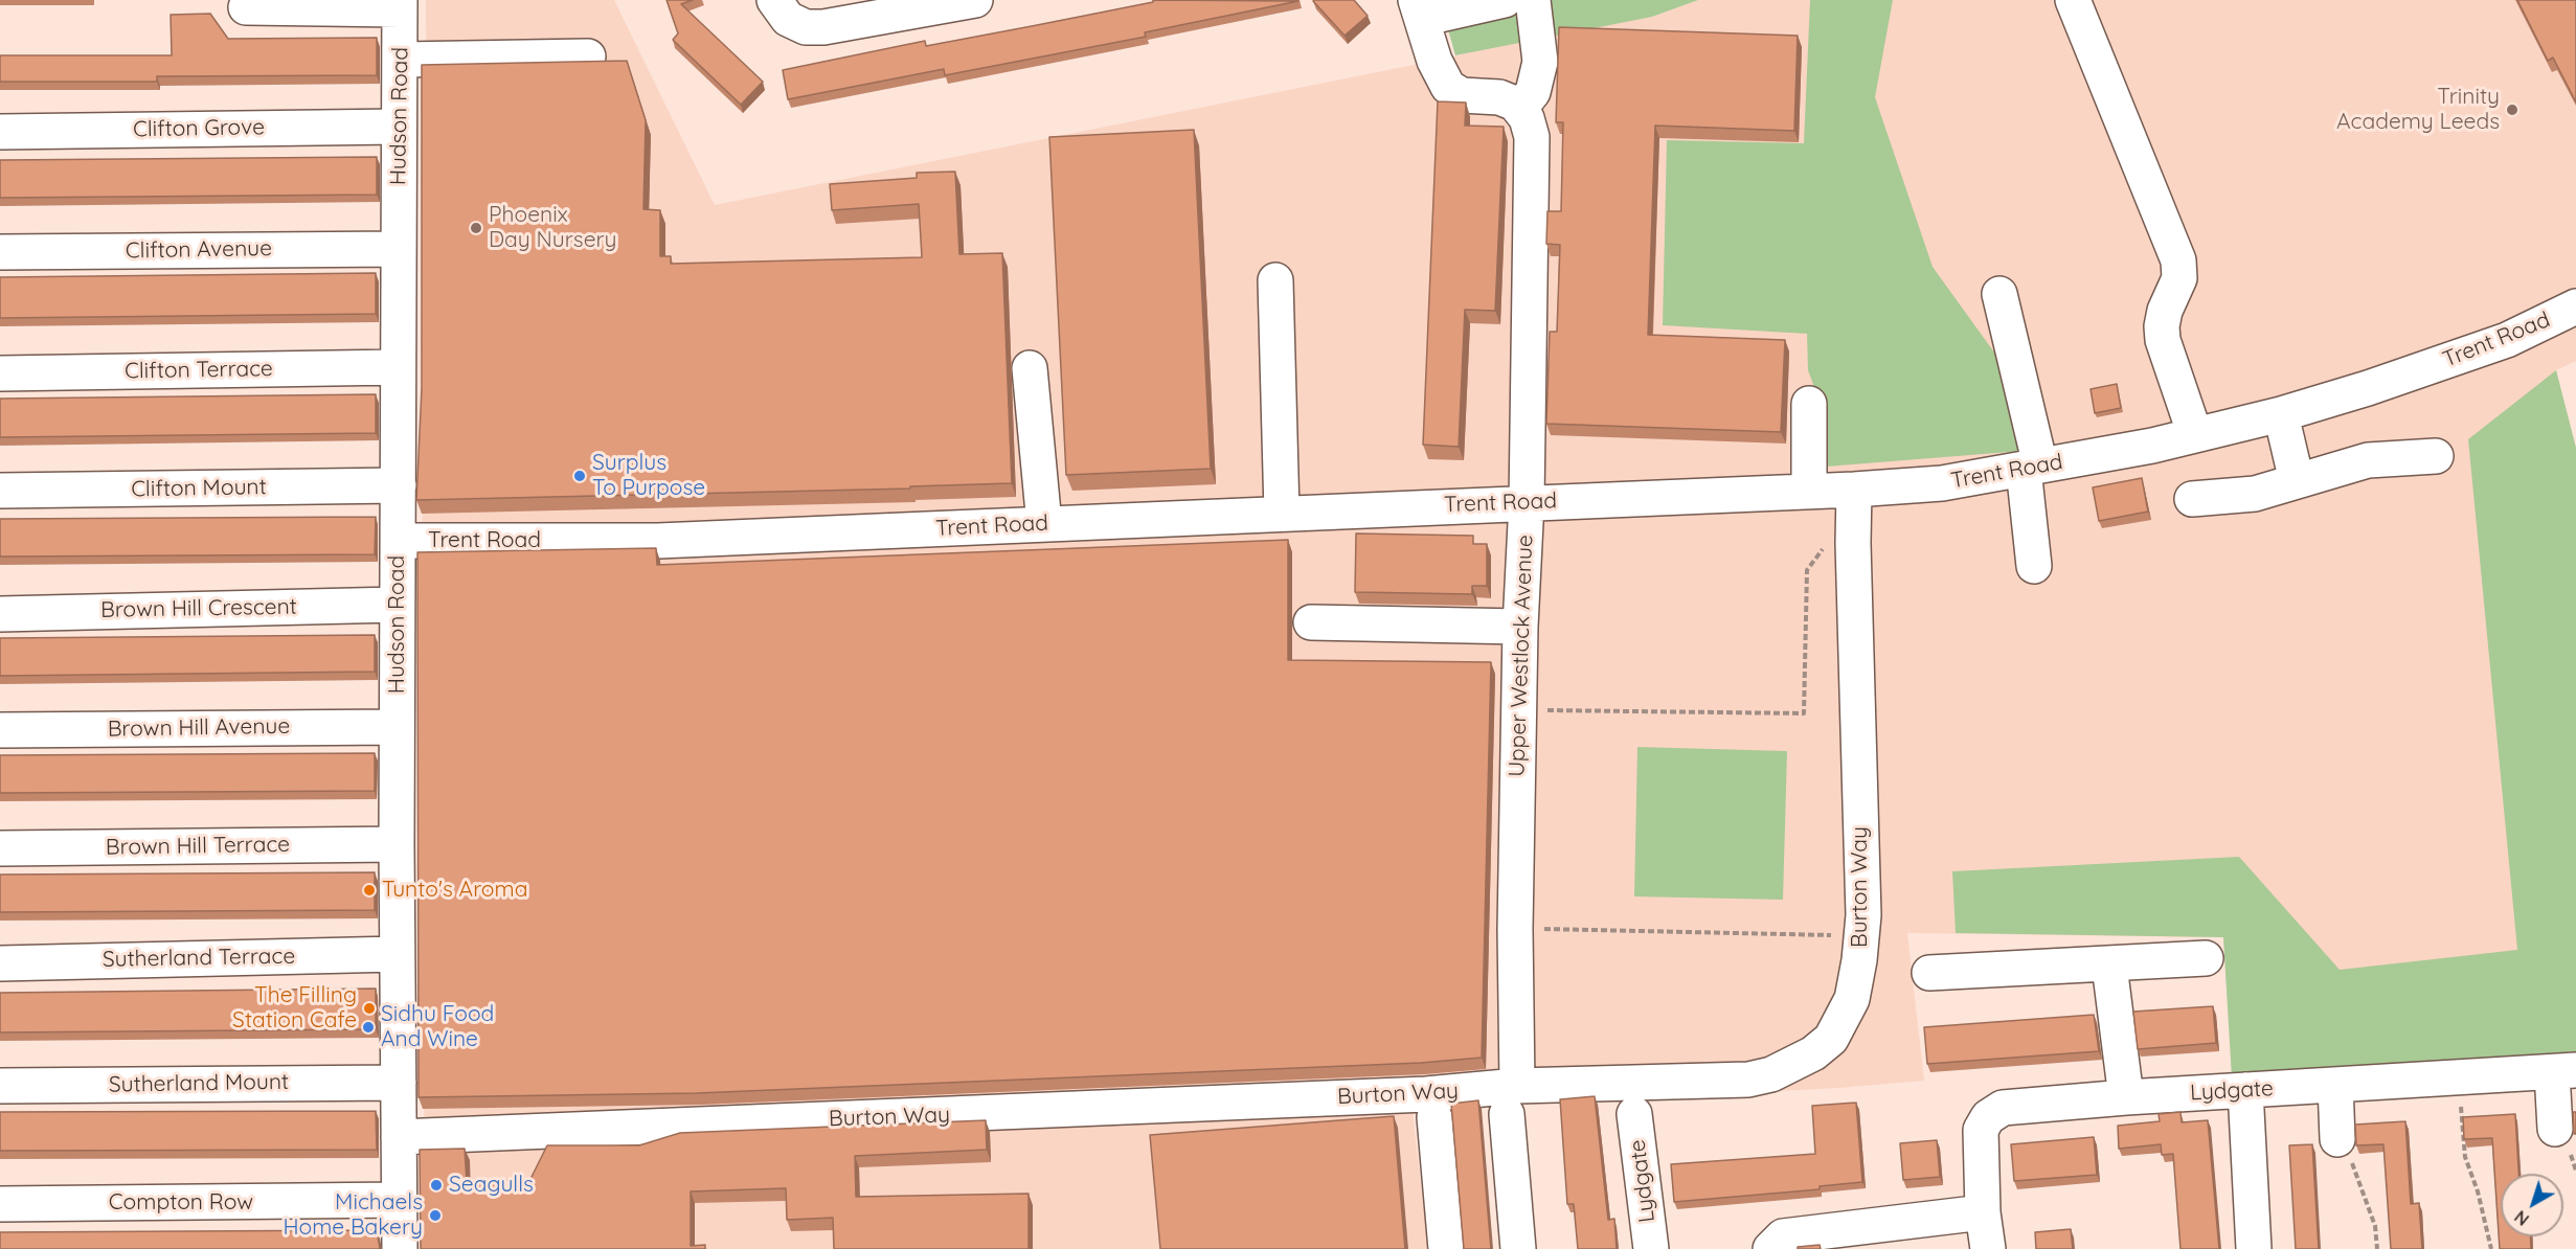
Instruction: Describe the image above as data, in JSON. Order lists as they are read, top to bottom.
{
  "streets": {
    "street": [
      "Hudson Road",
      "Clifton Grove",
      "Clifton Avenue",
      "Trent Road",
      "Clifton Terrace",
      "Clifton Mount",
      "Brown Hill Crescent",
      "Upper Westlock Avenue",
      "Brown Hill Avenue",
      "Brown Hill Terrace",
      "Burton Way",
      "Sutherland Terrace",
      "Sutherland Mount",
      "Lydgate",
      "Compton Row"
    ]
  },
  "crossings": [
    ["Hudson Road", "Clifton Grove"],
    ["Hudson Road", "Clifton Avenue"],
    ["Hudson Road", "Trent Road"],
    ["Hudson Road", "Clifton Terrace"],
    ["Hudson Road", "Clifton Mount"],
    ["Hudson Road", "Brown Hill Crescent"],
    ["Hudson Road", "Brown Hill Avenue"],
    ["Hudson Road", "Brown Hill Terrace"],
    ["Hudson Road", "Burton Way"],
    ["Hudson Road", "Sutherland Terrace"],
    ["Hudson Road", "Sutherland Mount"],
    ["Hudson Road", "Compton Row"],
    ["Trent Road", "Upper Westlock Avenue"],
    ["Trent Road", "Burton Way"],
    ["Upper Westlock Avenue", "Burton Way"]
  ],
  "places": [
    "Trinity Academy Leeds",
    "Phoenix Day Nursery",
    "Surplus To Purpose",
    "Tunto's Aroma",
    "The Filling Station Cafe",
    "Sidhu Food And Wine",
    "Seagulls",
    "Michaels Home Bakery"
  ],
  "north": "bottom left"
}
